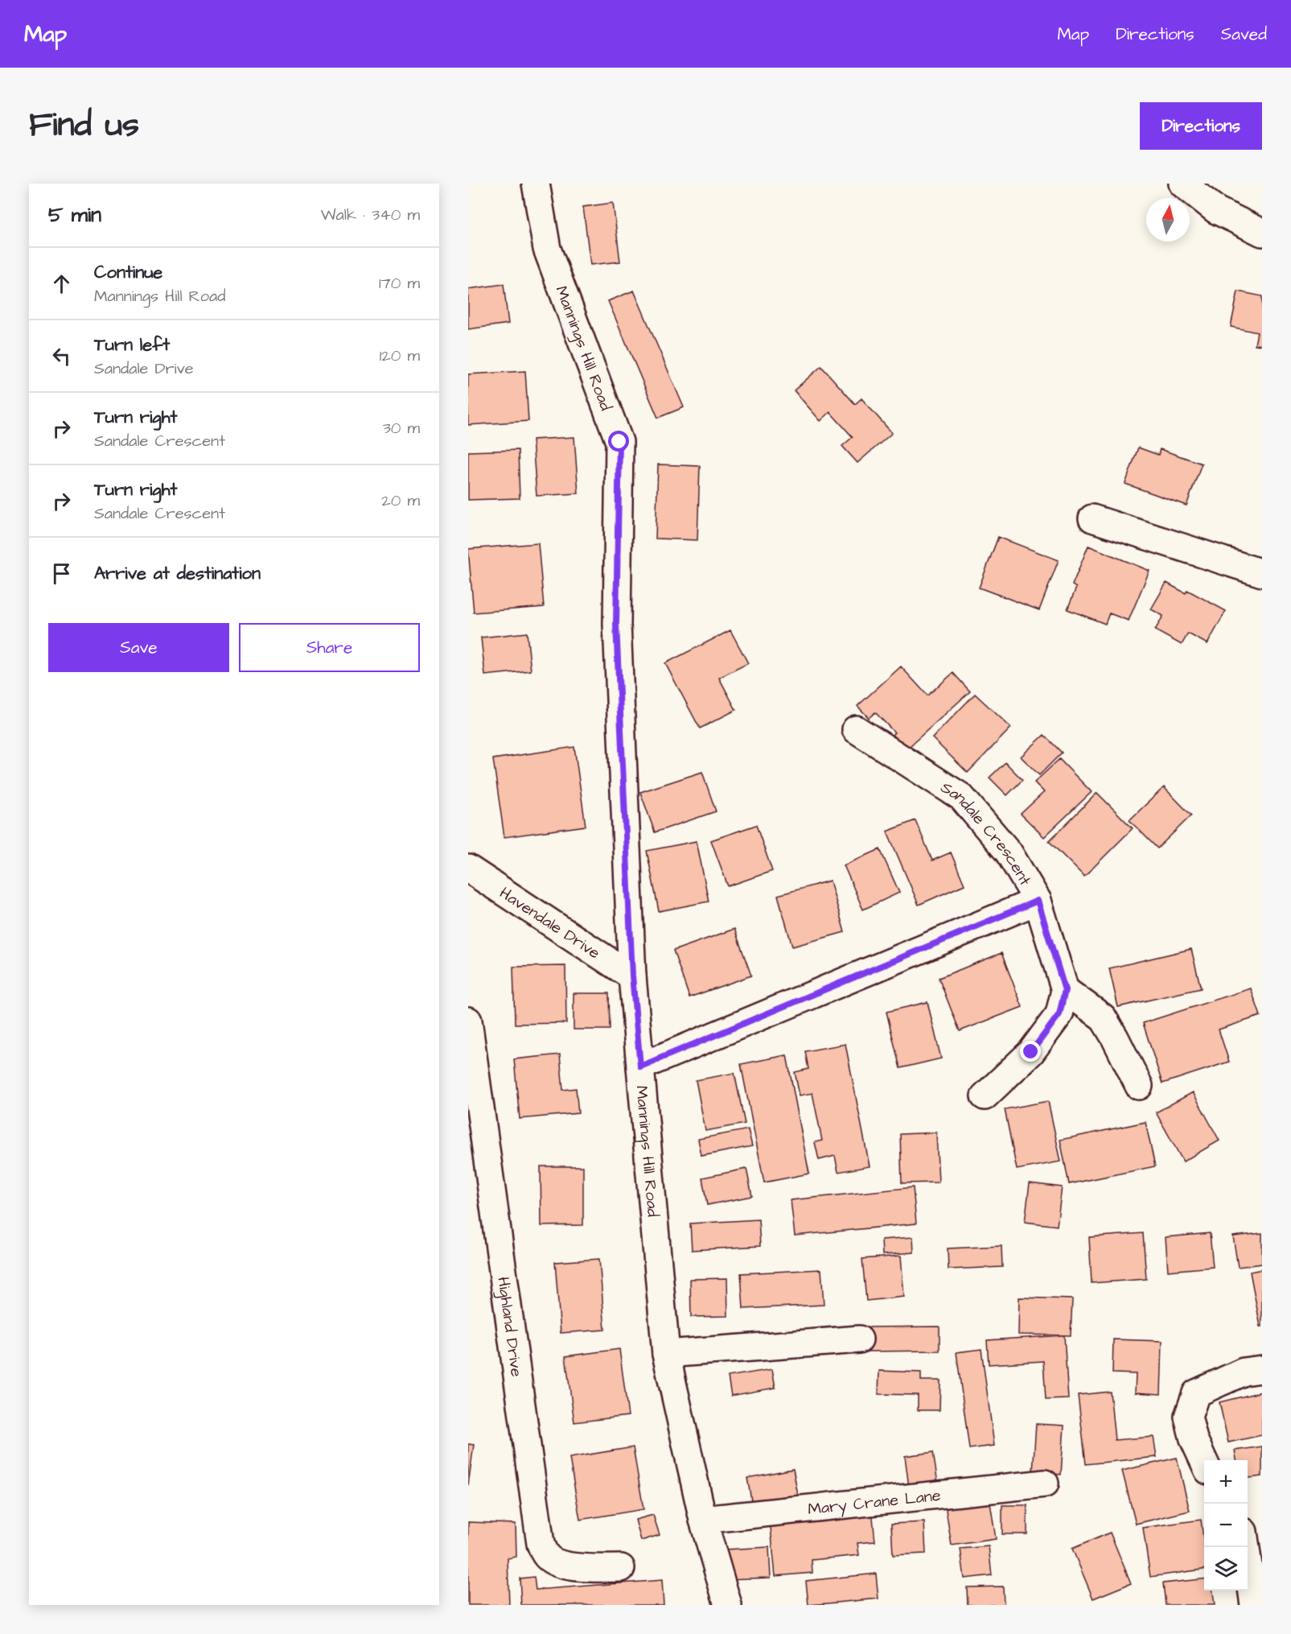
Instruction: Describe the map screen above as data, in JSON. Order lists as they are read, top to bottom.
{
  "streets": {
    "street": [
      "Mannings Hill Road",
      "Sandale Crescent",
      "Havendale Drive",
      "Highland Drive",
      "Mary Crane Lane"
    ]
  },
  "crossings": [
    ["Mannings Hill Road", "Havendale Drive"],
    ["Mannings Hill Road", "Mary Crane Lane"]
  ],
  "north": "top",
  "page": {
    "header": "Map",
    "nav": ["Map", "Directions", "Saved"],
    "title": "Find us",
    "buttons": [
      "Directions",
      ["Save", "Share"]
    ],
    "heading": ["5 min", "Walk · 340 m"],
    "list": [
      ["Continue", "Mannings Hill Road", "170 m"],
      ["Turn left", "Sandale Drive", "120 m"],
      ["Turn right", "Sandale Crescent", "30 m"],
      ["Turn right", "Sandale Crescent", "20 m"],
      "Arrive at destination"
    ],
    "map_buttons": ["+", "−"]
  }
}
